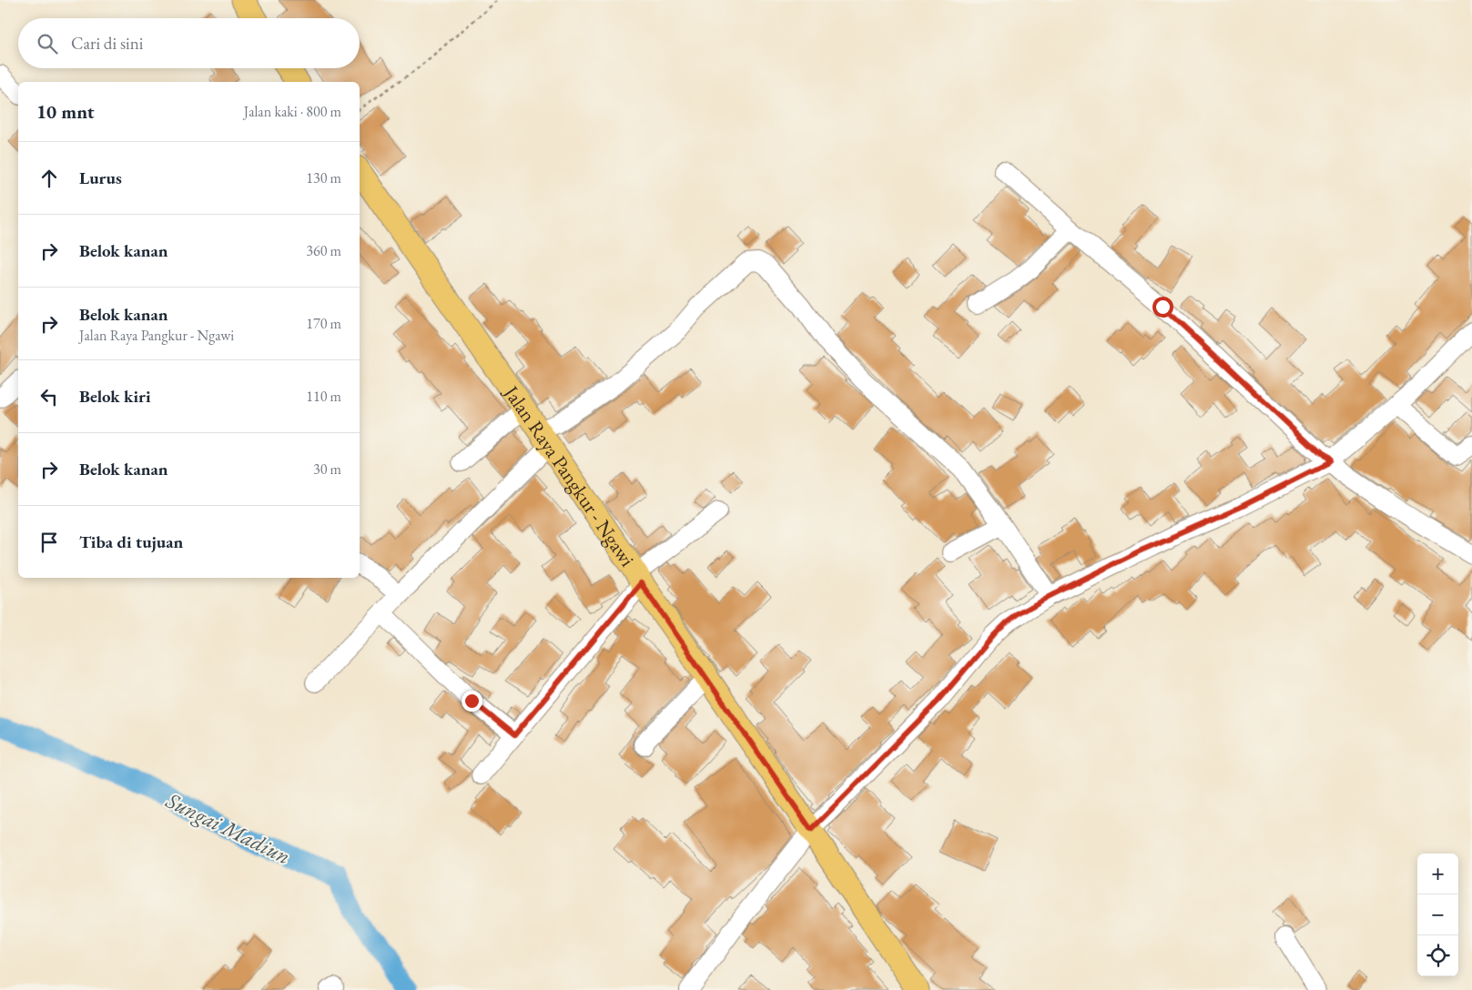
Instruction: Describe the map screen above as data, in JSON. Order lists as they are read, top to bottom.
{
  "streets": {
    "main road": ["Jalan Raya Pangkur - Ngawi"]
  },
  "water": ["Sungai Madiun"],
  "page": {
    "search": "Cari di sini",
    "heading": ["10 mnt", "Jalan kaki · 800 m"],
    "list": [
      ["Lurus", "130 m"],
      ["Belok kanan", "360 m"],
      ["Belok kanan", "Jalan Raya Pangkur - Ngawi", "170 m"],
      ["Belok kiri", "110 m"],
      ["Belok kanan", "30 m"],
      "Tiba di tujuan"
    ],
    "map_buttons": ["+", "−"]
  }
}
